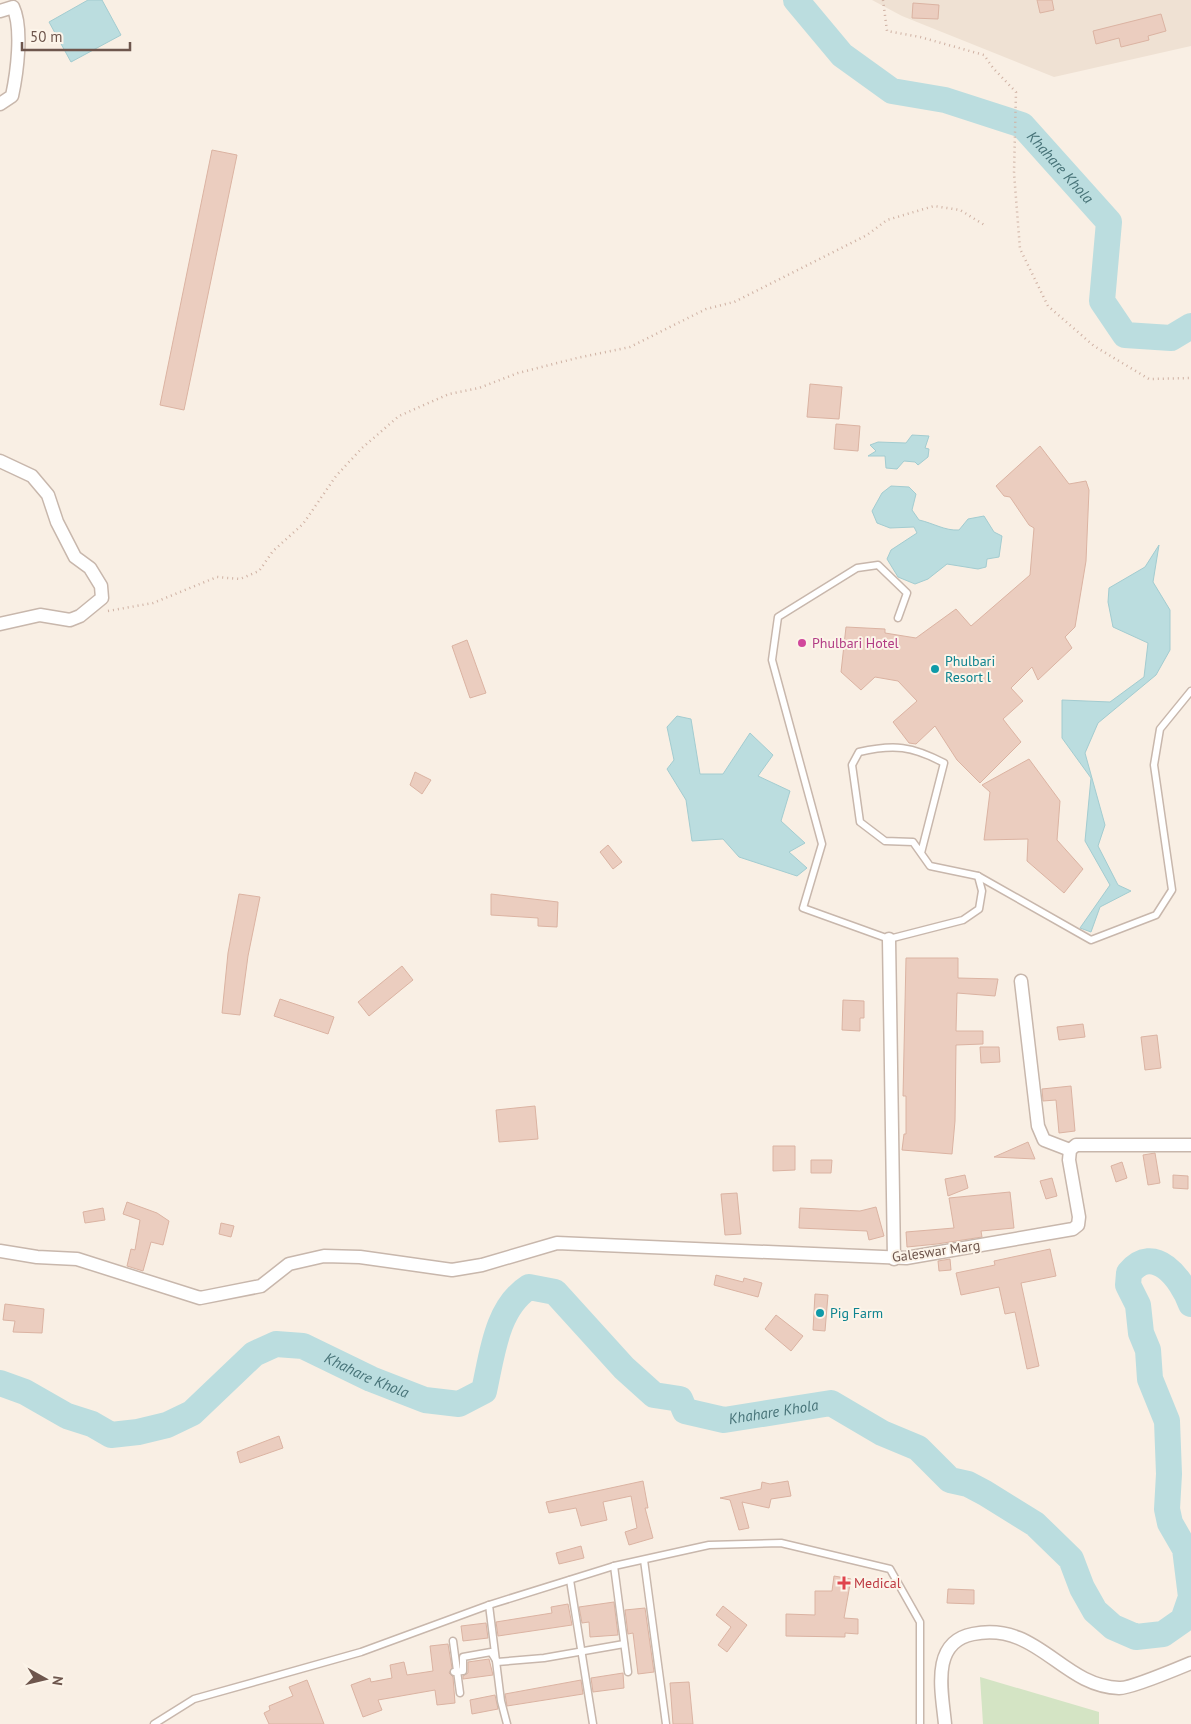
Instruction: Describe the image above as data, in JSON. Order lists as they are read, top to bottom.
{
  "streets": {
    "street": ["Galeswar Marg"]
  },
  "water": ["Khahare Khola"],
  "places": {
    "other": ["Phulbari Hotel", "Phulbari Resort l", "Pig Farm"],
    "health": ["Medical"]
  },
  "scale_bar": "50 m",
  "north": "right"
}
